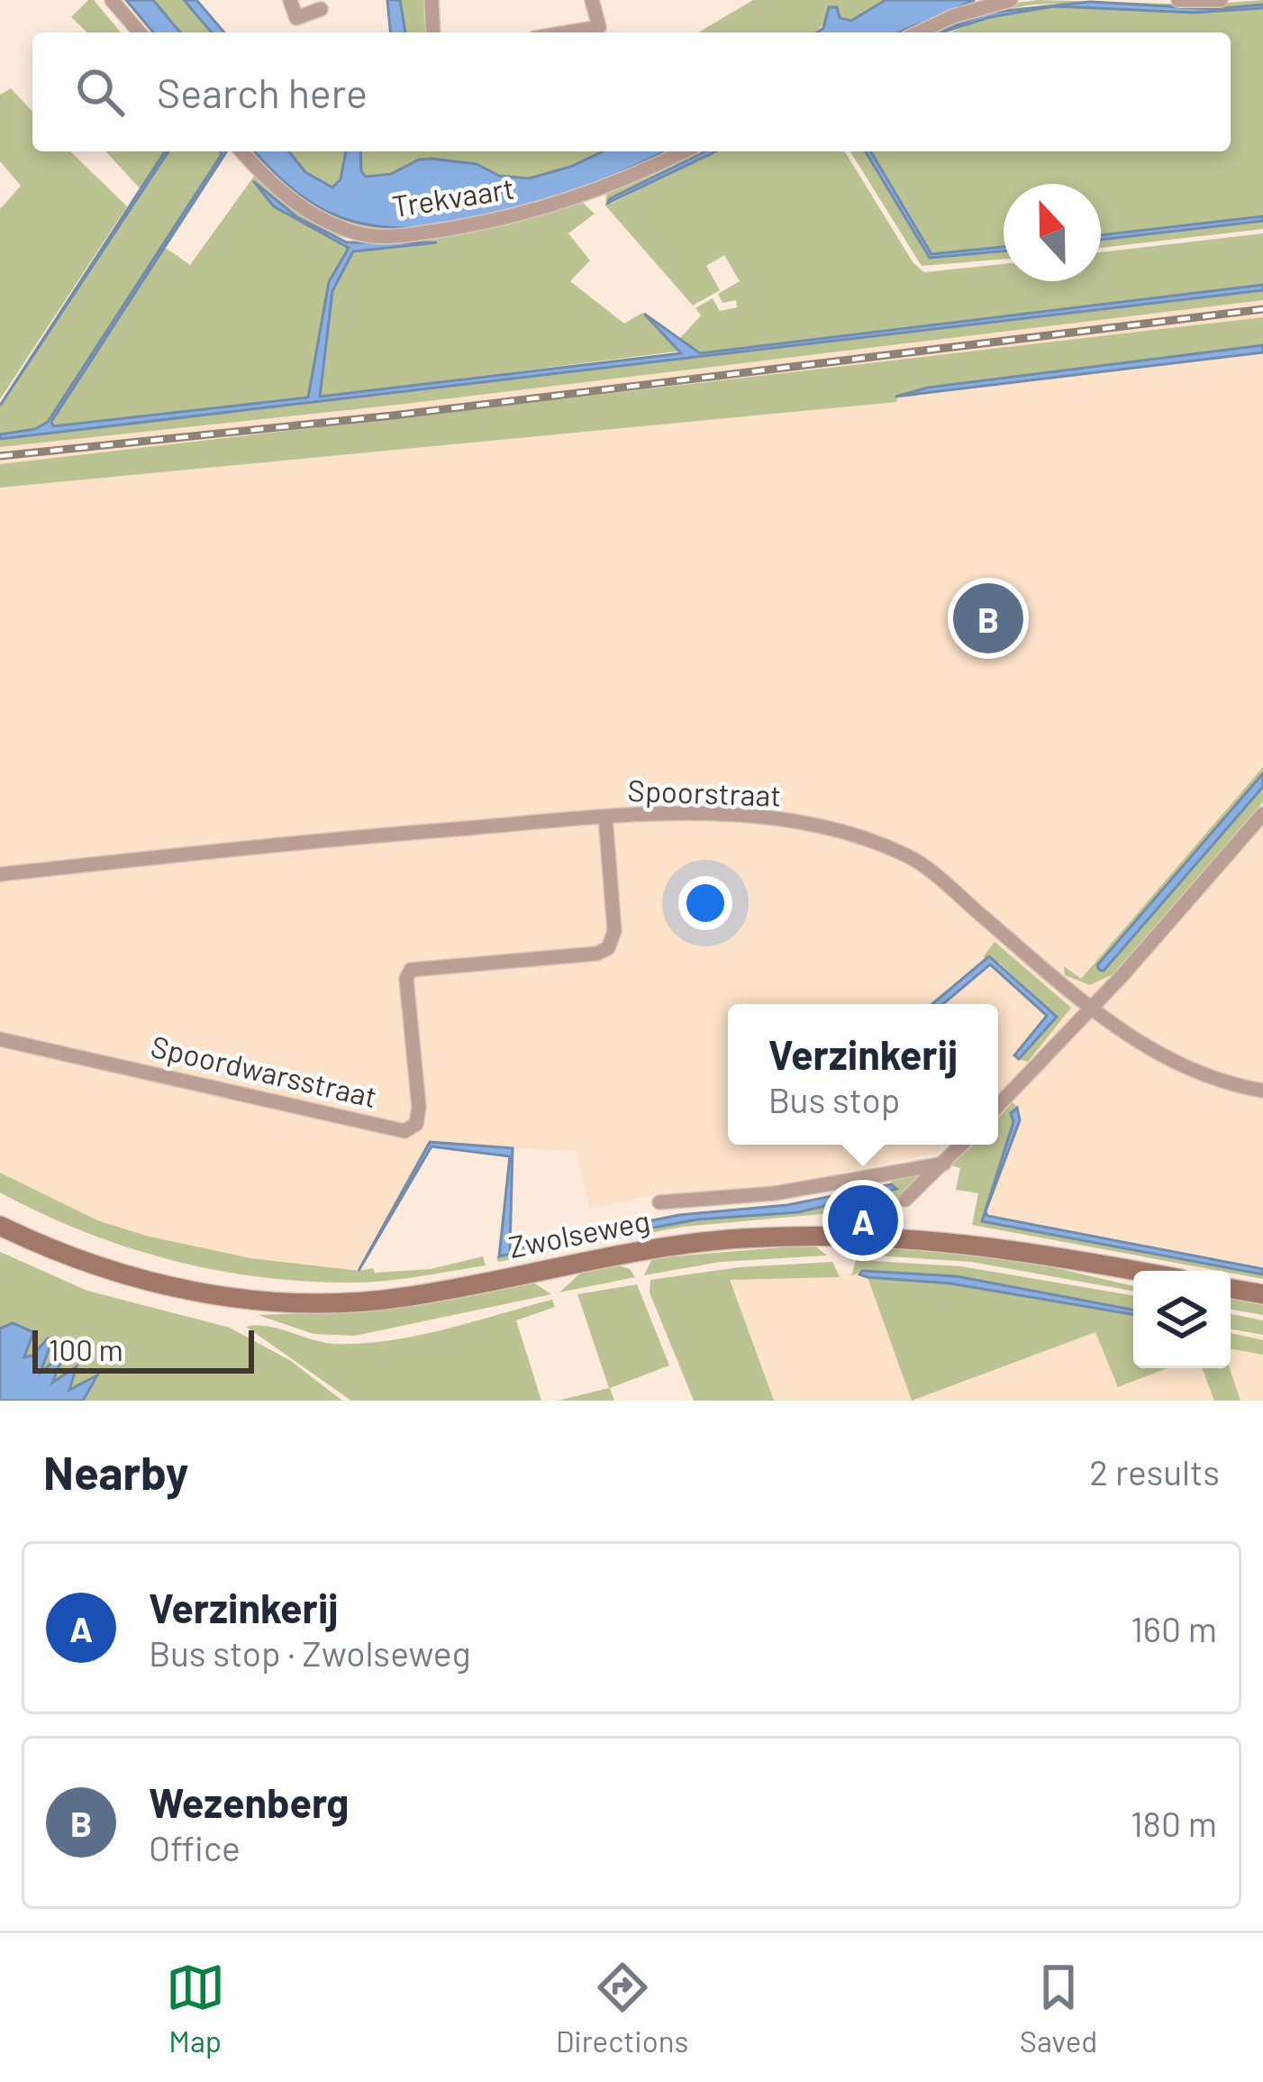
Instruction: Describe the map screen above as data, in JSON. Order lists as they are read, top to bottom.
{
  "streets": {
    "main road": ["Zwolseweg"],
    "street": ["Trekvaart", "Spoorstraat", "Spoordwarsstraat"]
  },
  "crossings": [
    ["Spoorstraat", "Spoordwarsstraat"]
  ],
  "scale_bar": "100 m",
  "north": "top",
  "page": {
    "search": "Search here",
    "pins": ["B", "A"],
    "popup": ["Verzinkerij", "Bus stop"],
    "scale": "100 m",
    "heading": ["Nearby", "2 results"],
    "list": [
      {
        "mark": "A",
        "name": "Verzinkerij",
        "note": "Bus stop · Zwolseweg",
        "value": "160 m"
      },
      {
        "mark": "B",
        "name": "Wezenberg",
        "note": "Office",
        "value": "180 m"
      }
    ],
    "nav": ["Map", "Directions", "Saved"]
  }
}
